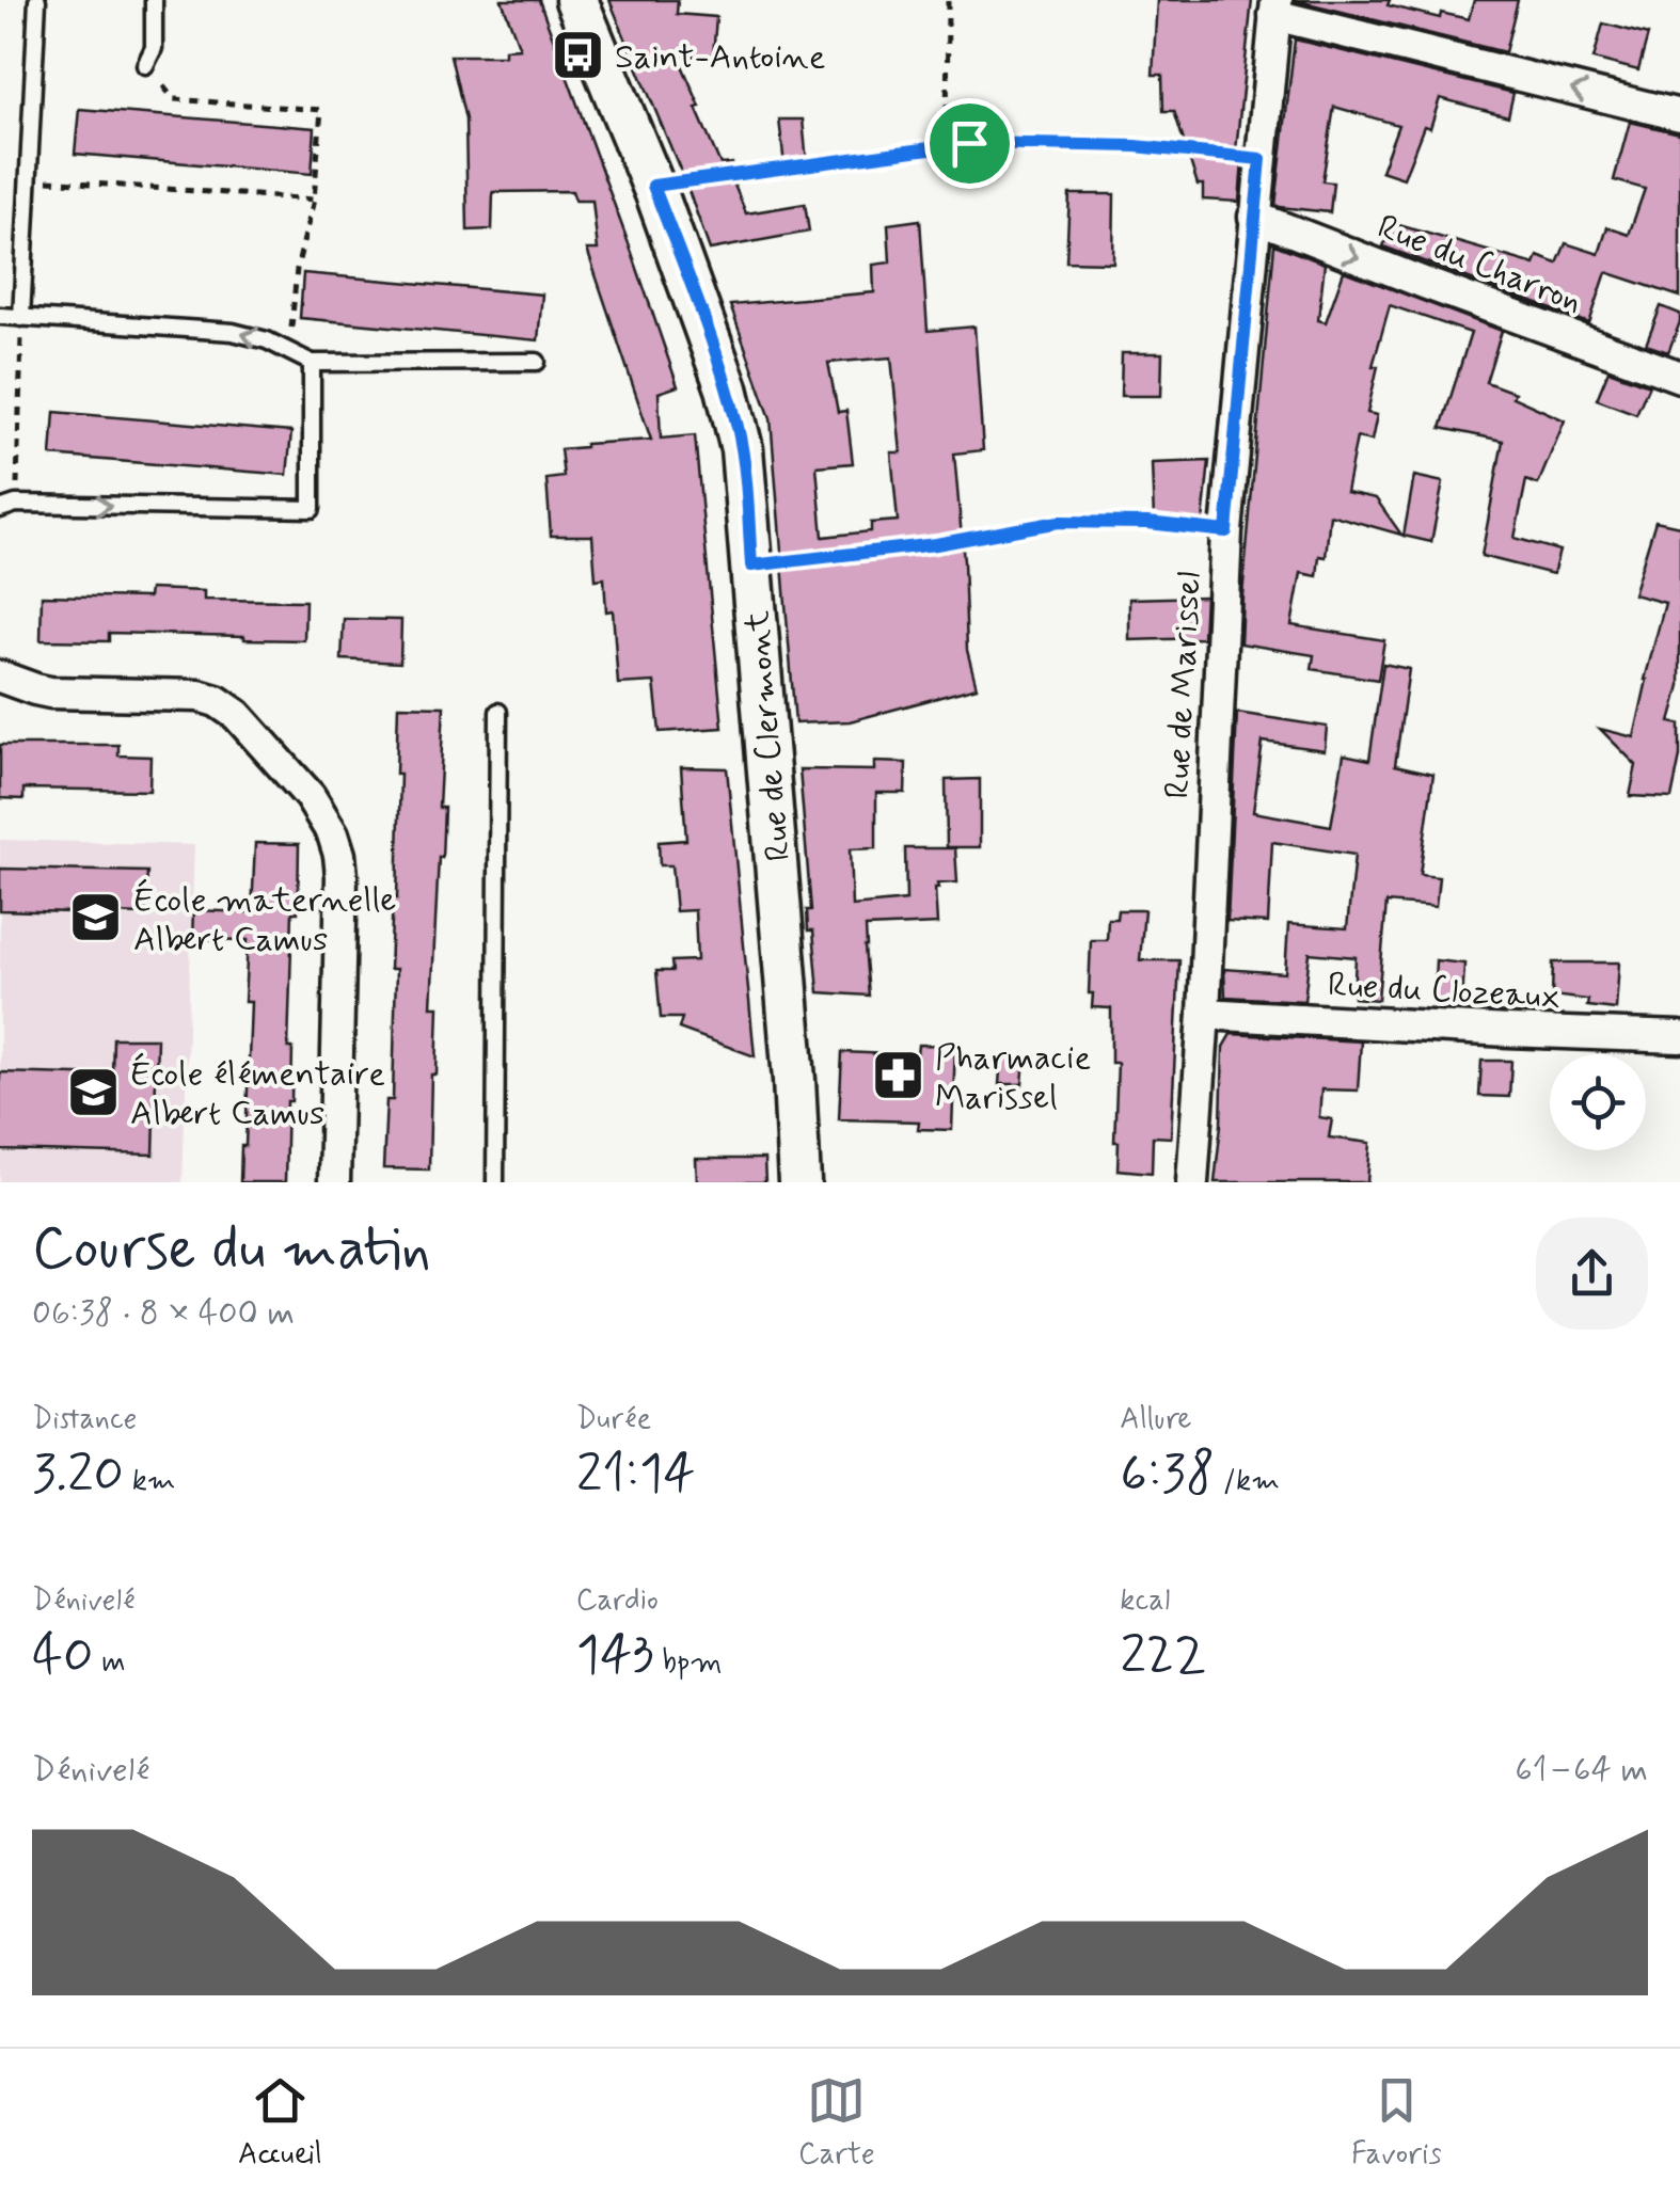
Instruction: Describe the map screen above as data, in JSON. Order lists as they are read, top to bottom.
{
  "streets": {
    "main road": ["Rue de Clermont"],
    "street": ["Rue du Charron", "Rue de Marissel", "Rue du Clozeaux"]
  },
  "crossings": [
    ["Rue du Charron", "Rue de Marissel"],
    ["Rue de Marissel", "Rue du Clozeaux"]
  ],
  "places": {
    "bus stop": ["Saint-Antoine"],
    "school or university": ["École maternelle Albert Camus", "École élémentaire Albert Camus"],
    "pharmacy": ["Pharmacie Marissel"]
  },
  "page": {
    "heading": ["Course du matin", "06:38 · 8 × 400 m"],
    "stats": [
      ["Distance", "3.20 km"],
      ["Durée", "21:14"],
      ["Allure", "6:38 /km"],
      ["Dénivelé", "40 m"],
      ["Cardio", "143 bpm"],
      ["kcal", "222"]
    ],
    "chart": ["Dénivelé", "61–64 m"],
    "tabs": ["Accueil", "Carte", "Favoris"]
  }
}
